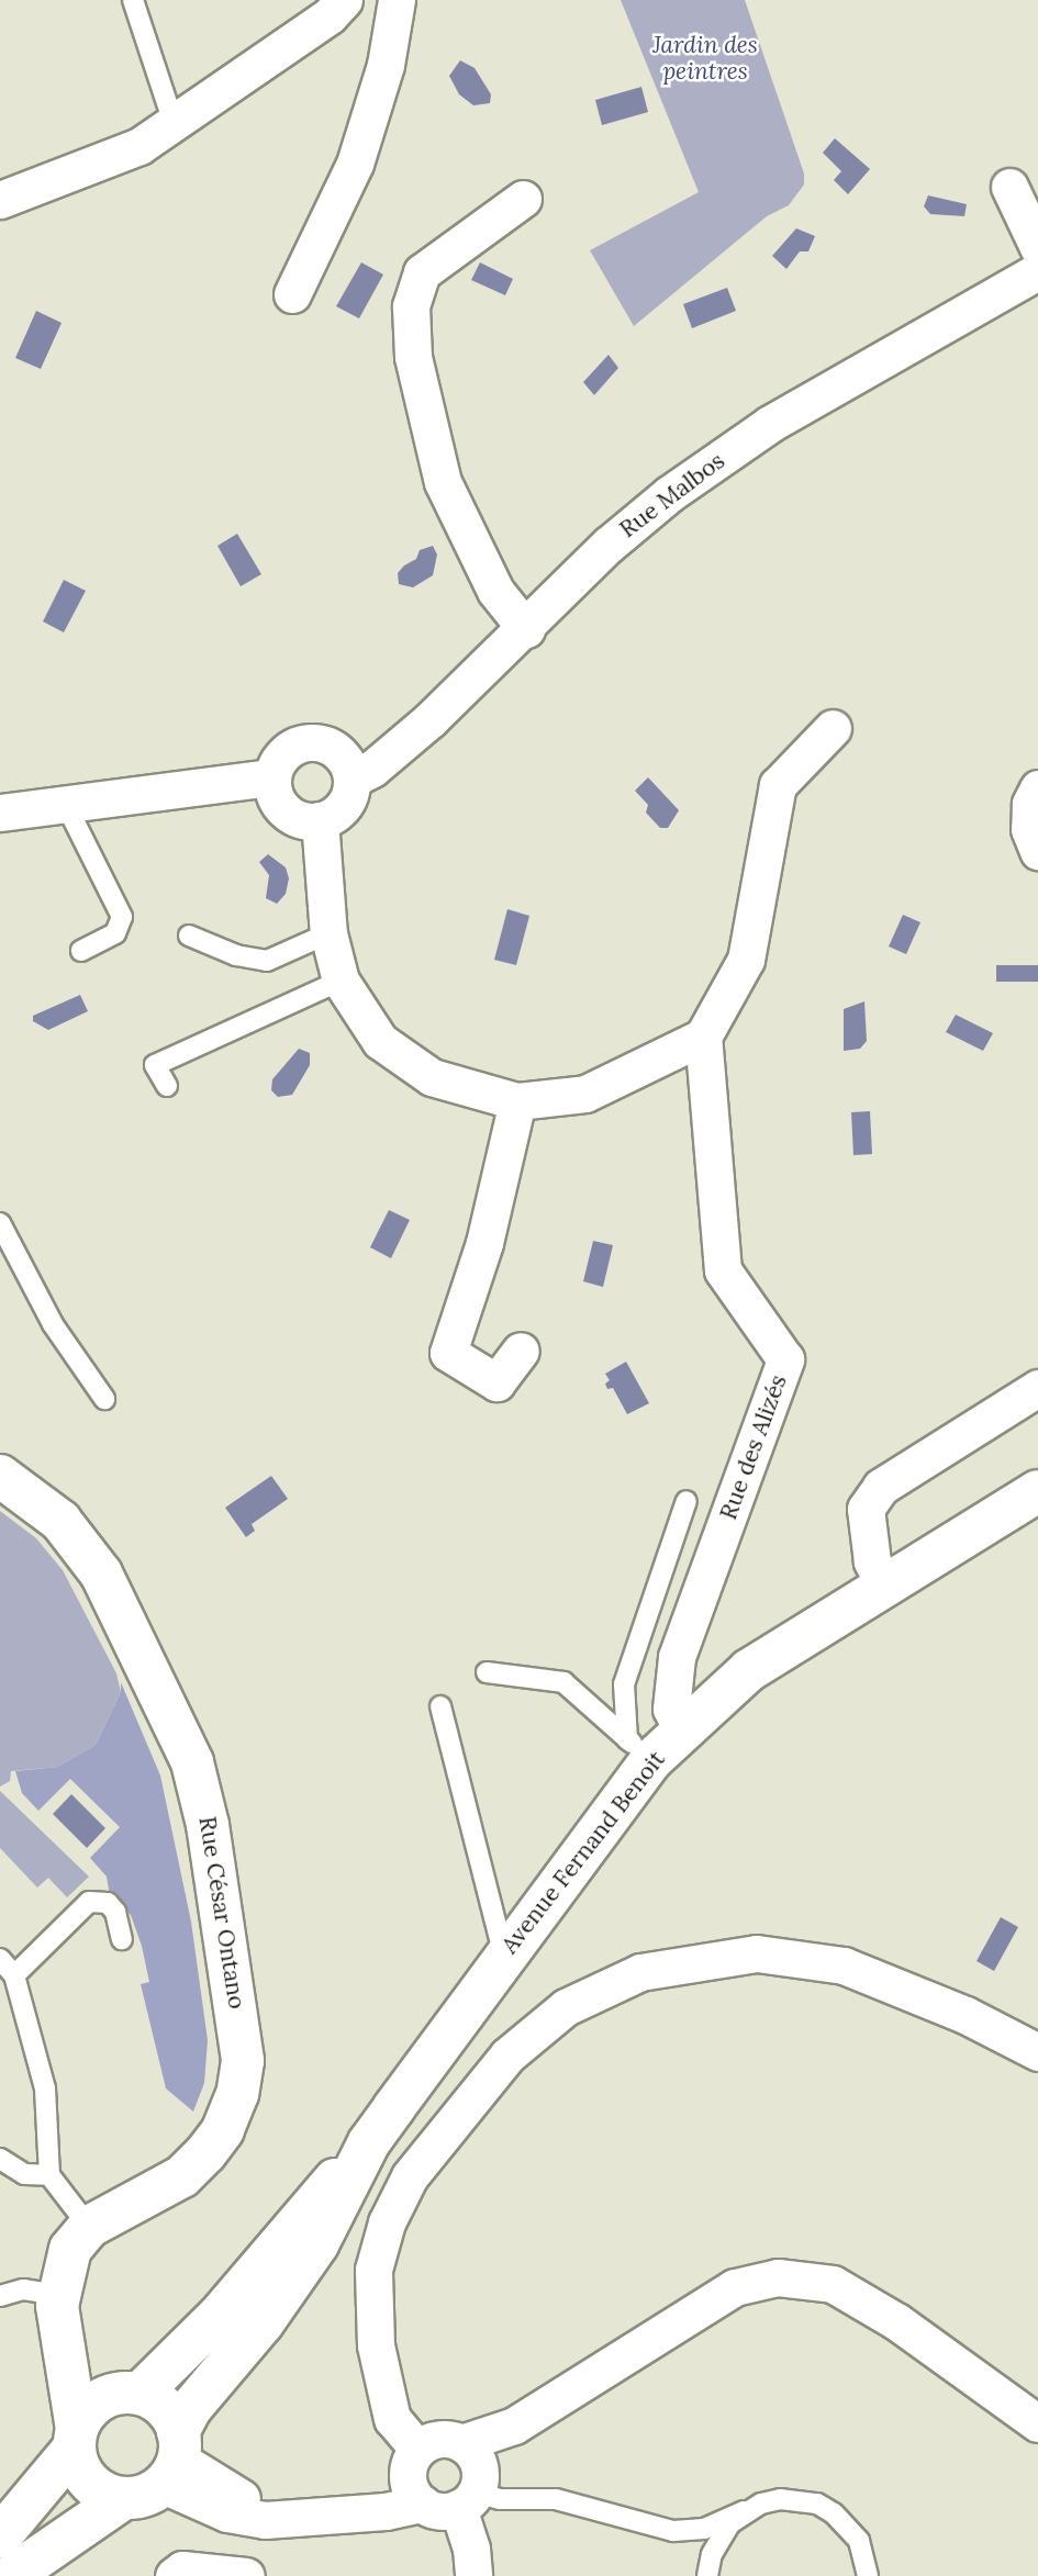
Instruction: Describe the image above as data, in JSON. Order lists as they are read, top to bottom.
{
  "streets": {
    "main road": ["Avenue Fernand Benoit", "Rue César Ontano"],
    "street": ["Rue Malbos", "Rue des Alizés"]
  },
  "crossings": [
    ["Rue des Alizés", "Avenue Fernand Benoit"],
    ["Avenue Fernand Benoit", "Rue César Ontano"]
  ],
  "parks": ["Jardin des peintres"]
}
